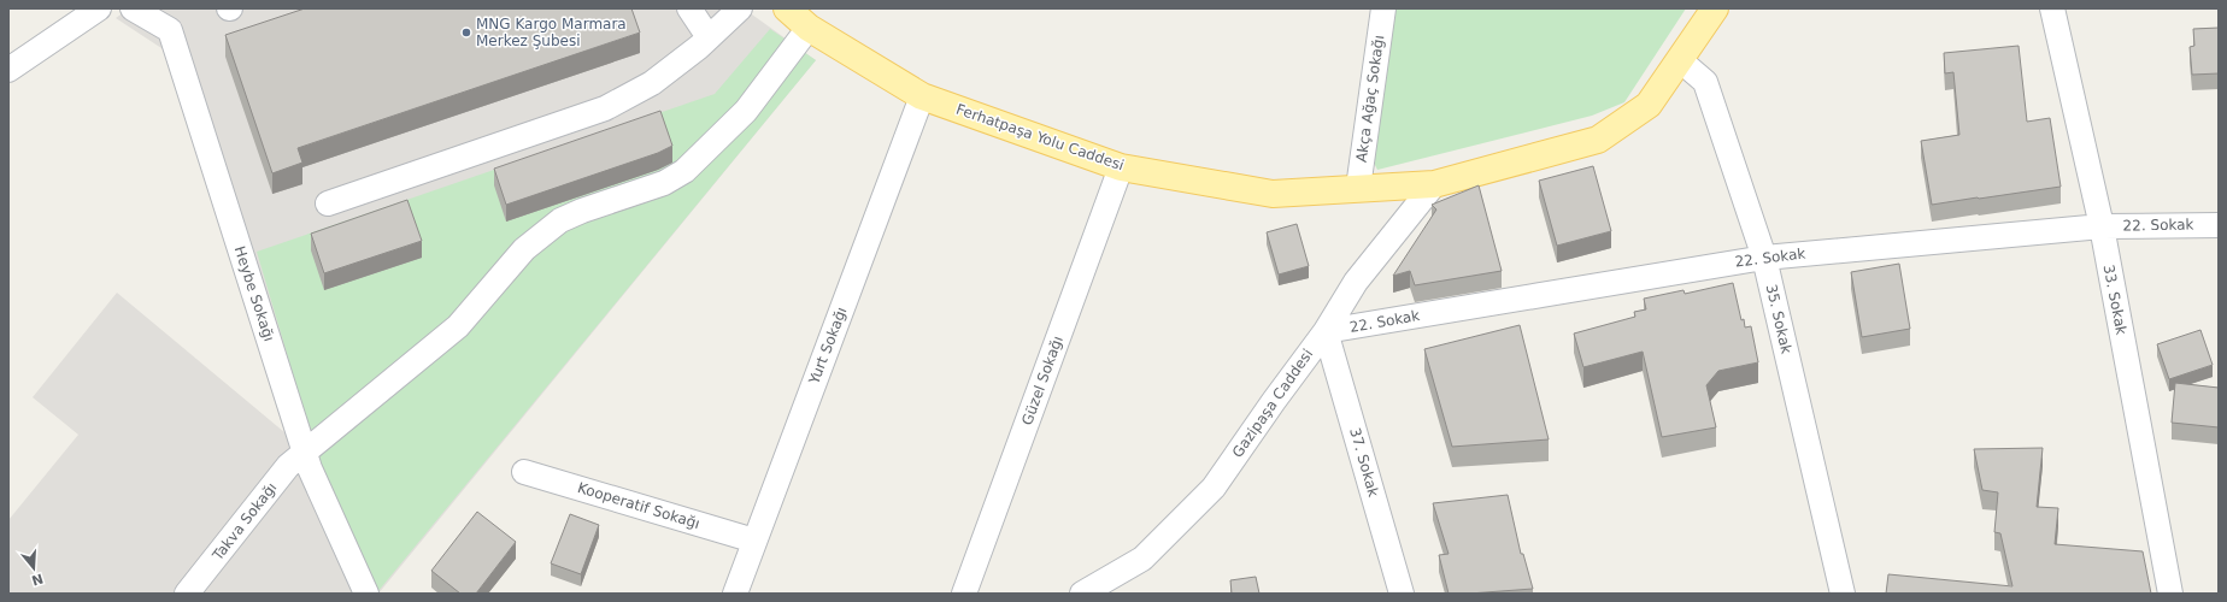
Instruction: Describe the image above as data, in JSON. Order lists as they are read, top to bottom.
{
  "streets": {
    "main road": ["Ferhatpaşa Yolu Caddesi"],
    "street": [
      "Akça Ağaç Sokağı",
      "22. Sokak",
      "Heybe Sokağı",
      "33. Sokak",
      "35. Sokak",
      "Yurt Sokağı",
      "Güzel Sokağı",
      "Gazipaşa Caddesi",
      "37. Sokak",
      "Kooperatif Sokağı",
      "Takva Sokağı"
    ]
  },
  "crossings": [
    ["Akça Ağaç Sokağı", "Ferhatpaşa Yolu Caddesi"],
    ["Ferhatpaşa Yolu Caddesi", "35. Sokak"],
    ["Ferhatpaşa Yolu Caddesi", "Yurt Sokağı"],
    ["Ferhatpaşa Yolu Caddesi", "Güzel Sokağı"],
    ["Ferhatpaşa Yolu Caddesi", "Gazipaşa Caddesi"],
    ["Ferhatpaşa Yolu Caddesi", "Takva Sokağı"],
    ["22. Sokak", "33. Sokak"],
    ["22. Sokak", "35. Sokak"],
    ["22. Sokak", "Gazipaşa Caddesi"],
    ["22. Sokak", "37. Sokak"],
    ["Heybe Sokağı", "Takva Sokağı"],
    ["Yurt Sokağı", "Kooperatif Sokağı"],
    ["Gazipaşa Caddesi", "37. Sokak"]
  ],
  "places": ["MNG Kargo Marmara Merkez Şubesi"],
  "north": "bottom"
}
